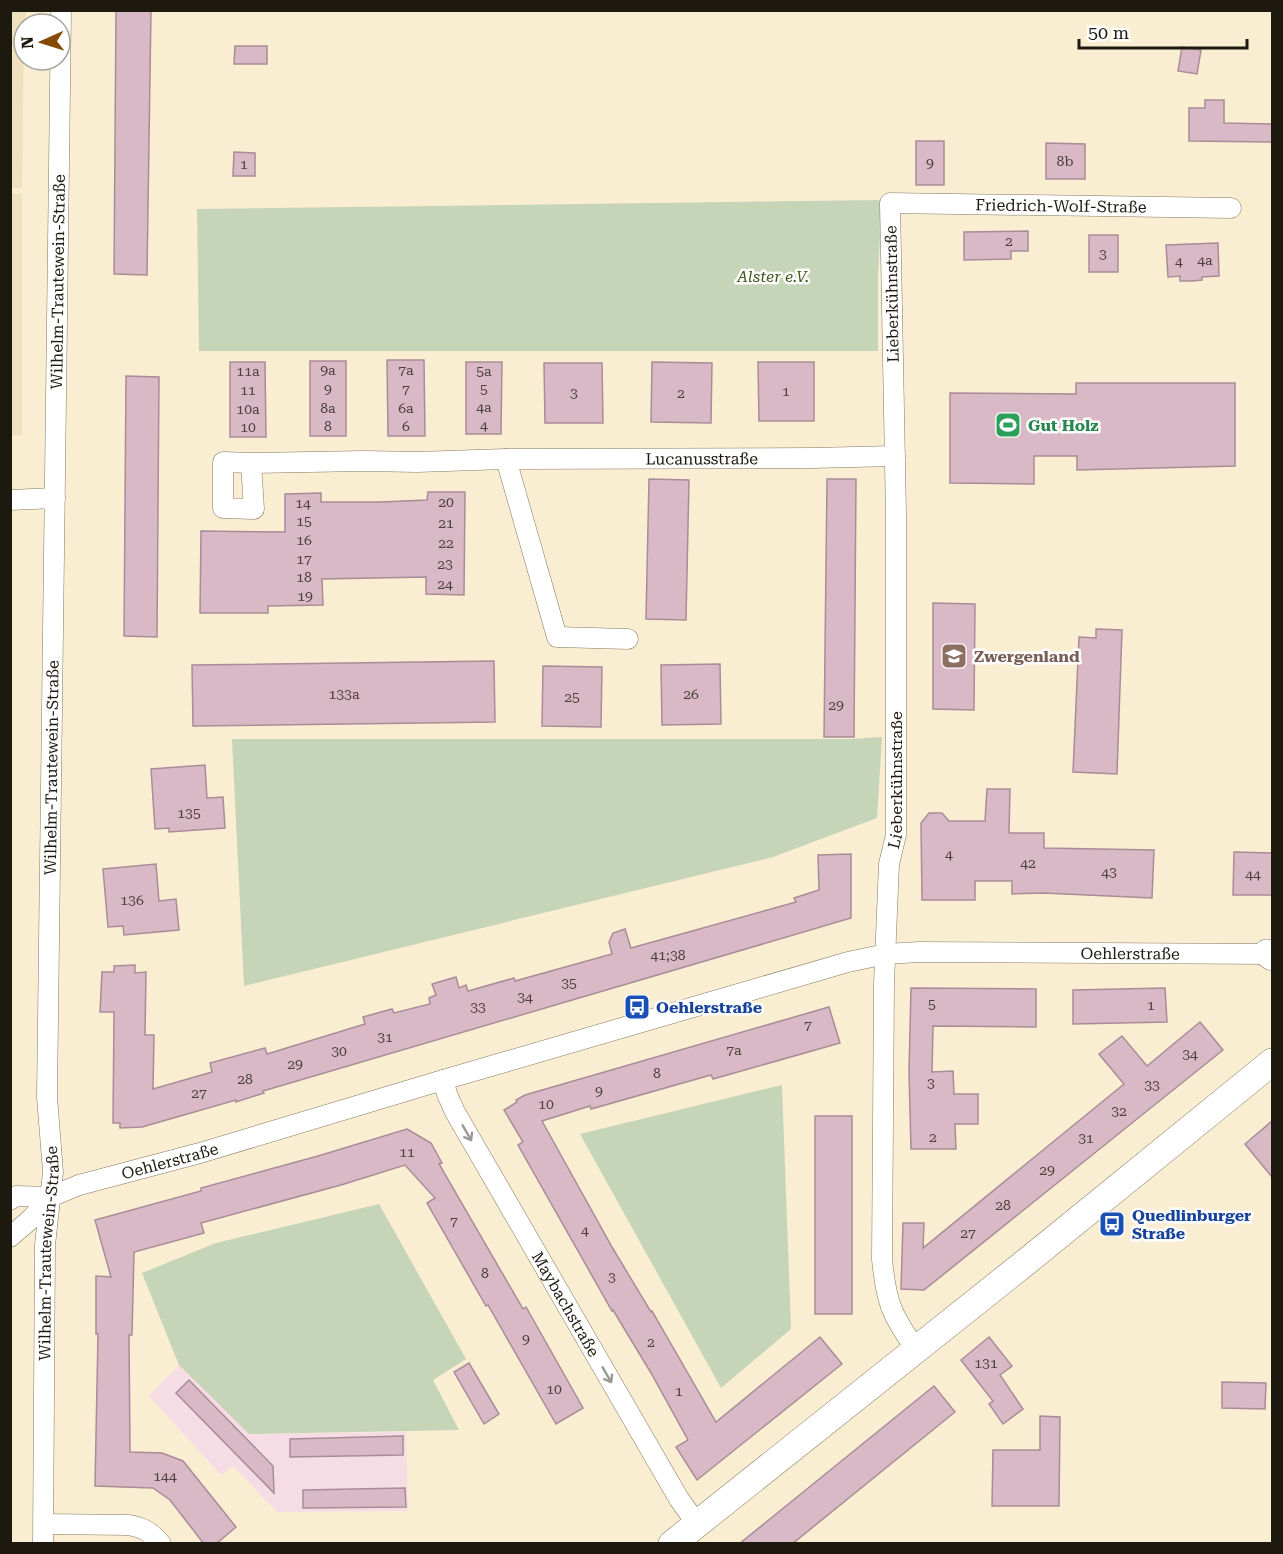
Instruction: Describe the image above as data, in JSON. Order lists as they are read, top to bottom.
{
  "streets": {
    "street": [
      "Friedrich-Wolf-Straße",
      "Wilhelm-Trautewein-Straße",
      "Lieberkühnstraße",
      "Lucanusstraße",
      "Oehlerstraße",
      "Maybachstraße"
    ]
  },
  "crossings": [
    ["Friedrich-Wolf-Straße", "Lieberkühnstraße"],
    ["Wilhelm-Trautewein-Straße", "Oehlerstraße"],
    ["Lieberkühnstraße", "Lucanusstraße"],
    ["Lieberkühnstraße", "Oehlerstraße"],
    ["Oehlerstraße", "Maybachstraße"]
  ],
  "one_way": ["Maybachstraße"],
  "parks": ["Alster e.V."],
  "places": {
    "sports": ["Gut Holz"],
    "school or university": ["Zwergenland"],
    "bus stop": ["Oehlerstraße", "Quedlinburger Straße"]
  },
  "house_numbers": [
    "8b",
    "9",
    "1",
    "2",
    "3",
    "4a",
    "4",
    "9a",
    "7a",
    "11a",
    "5a",
    "9",
    "7",
    "5",
    "11",
    "1",
    "3",
    "2",
    "4a",
    "8a",
    "6a",
    "10a",
    "4",
    "8",
    "6",
    "10",
    "20",
    "14",
    "15",
    "21",
    "16",
    "22",
    "17",
    "23",
    "18",
    "24",
    "19",
    "133a",
    "26",
    "25",
    "29",
    "135",
    "4",
    "42",
    "43",
    "44",
    "136",
    "41;38",
    "35",
    "34",
    "5",
    "1",
    "33",
    "7",
    "31",
    "7a",
    "30",
    "34",
    "29",
    "8",
    "28",
    "3",
    "33",
    "9",
    "27",
    "10",
    "32",
    "2",
    "31",
    "11",
    "29",
    "28",
    "7",
    "4",
    "27",
    "8",
    "3",
    "9",
    "2",
    "131",
    "10",
    "1",
    "144"
  ],
  "scale_bar": "50 m",
  "north": "left"
}
